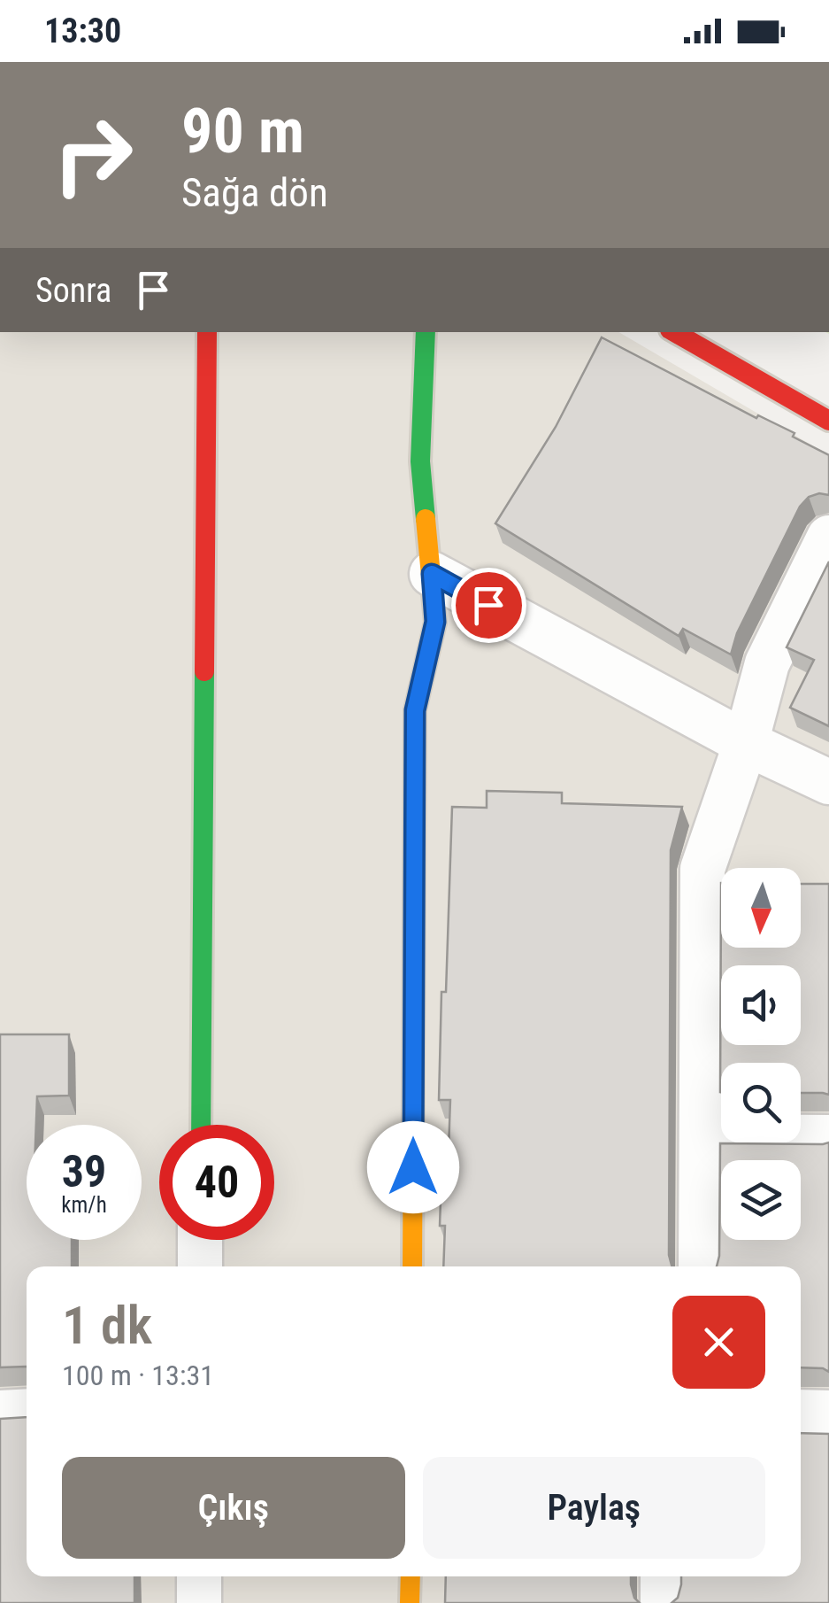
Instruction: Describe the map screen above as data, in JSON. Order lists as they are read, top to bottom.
{
  "north": "bottom",
  "page": {
    "status": "13:30",
    "turn": ["90 m", "Sağa dön"],
    "then": "Sonra",
    "speed": "39 km/h",
    "limit": "40",
    "heading": ["1 dk", "100 m · 13:31"],
    "buttons": ["Çıkış", "Paylaş"]
  }
}
